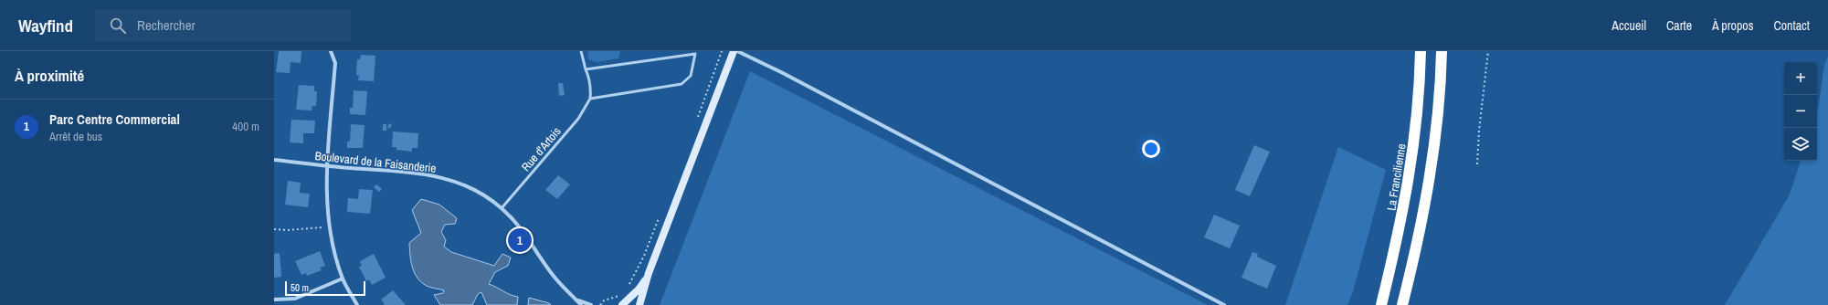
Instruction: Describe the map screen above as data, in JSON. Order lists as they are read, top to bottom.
{
  "streets": {
    "highway": ["La Francilienne"],
    "street": ["Boulevard de la Faisanderie"],
    "lane": ["Rue d'Artois"]
  },
  "crossings": [
    ["Rue d'Artois", "Boulevard de la Faisanderie"]
  ],
  "scale_bar": "50 m",
  "page": {
    "header": "Wayfind",
    "search": "Rechercher",
    "nav": [
      "Accueil",
      "Carte",
      "À propos",
      "Contact"
    ],
    "heading": "À proximité",
    "map_buttons": ["+", "−"],
    "list": [
      {
        "mark": "1",
        "name": "Parc Centre Commercial",
        "note": "Arrêt de bus",
        "value": "400 m"
      }
    ],
    "pins": "1",
    "scale": "50 m"
  }
}
